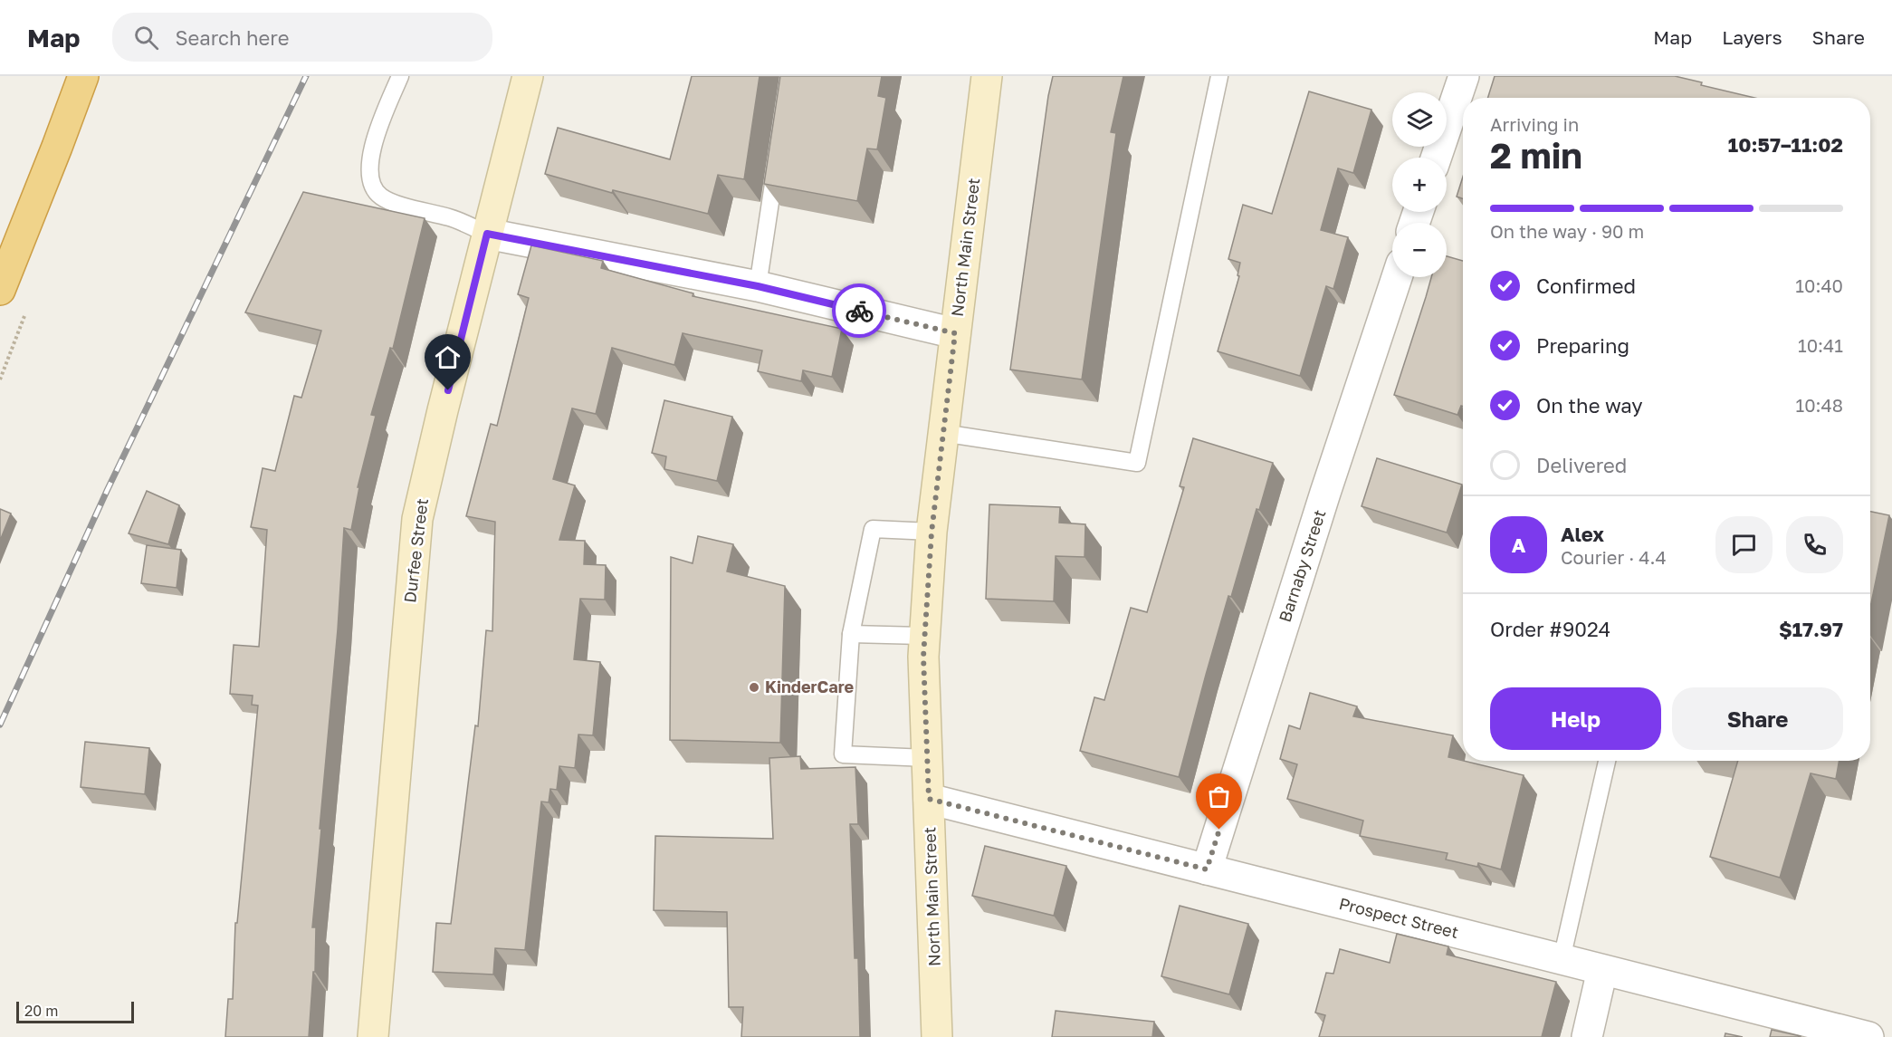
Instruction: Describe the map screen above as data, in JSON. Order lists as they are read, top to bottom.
{
  "streets": {
    "main road": ["North Main Street", "Durfee Street"],
    "street": ["Barnaby Street", "Prospect Street"]
  },
  "crossings": [
    ["North Main Street", "Prospect Street"],
    ["Barnaby Street", "Prospect Street"]
  ],
  "places": ["KinderCare"],
  "scale_bar": "20 m",
  "page": {
    "header": "Map",
    "search": "Search here",
    "nav": ["Map", "Layers", "Share"],
    "map_buttons": ["+", "−"],
    "heading": ["2 min", "Arriving in", "10:57–11:02"],
    "panel": [
      "Alex",
      "Courier · 4.4",
      "Order #9024",
      "$17.97"
    ],
    "bar": "On the way · 90 m",
    "list": [
      ["Confirmed", "10:40"],
      ["Preparing", "10:41"],
      ["On the way", "10:48"],
      "Delivered"
    ],
    "round": "A",
    "buttons": ["Help", "Share"],
    "scale": "20 m"
  }
}
